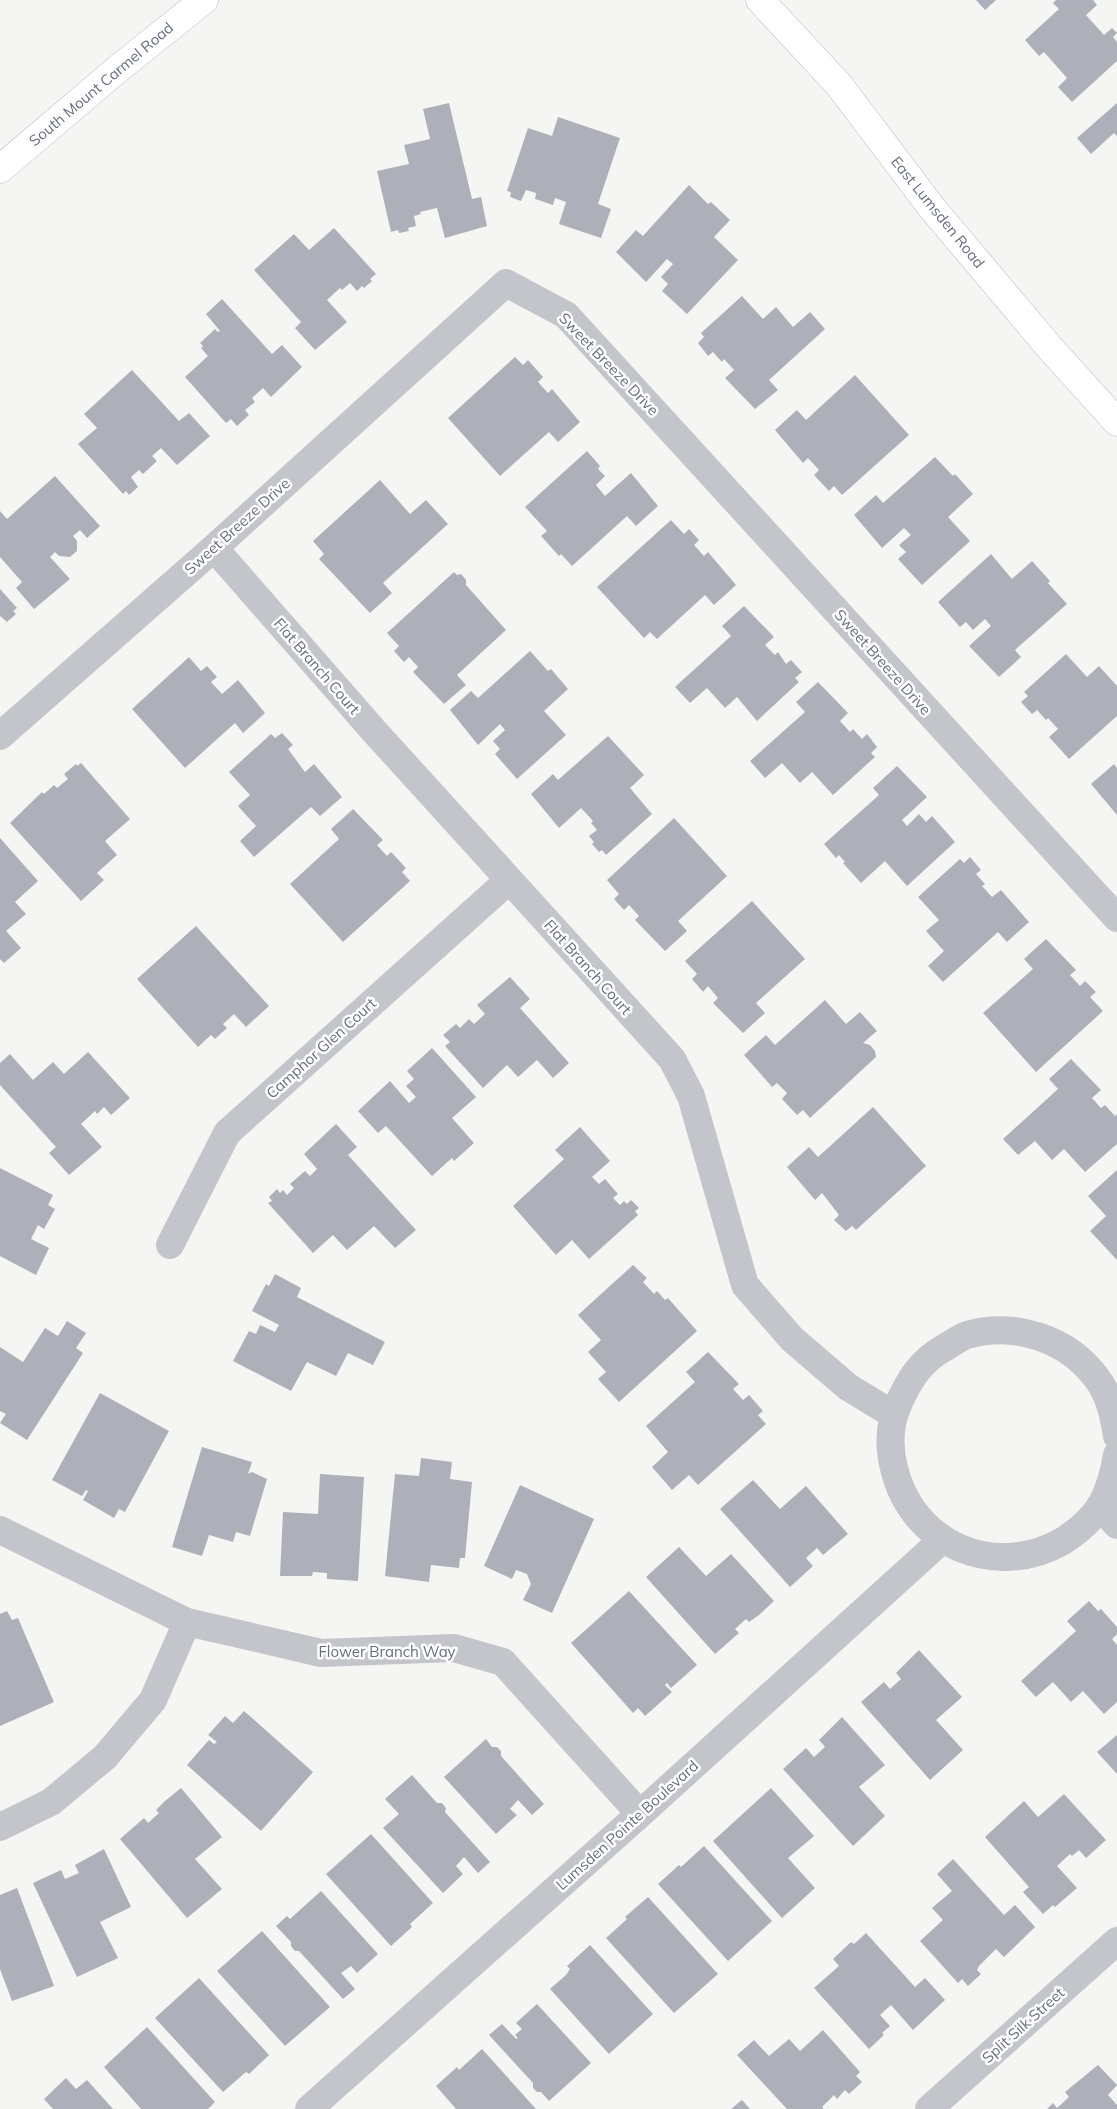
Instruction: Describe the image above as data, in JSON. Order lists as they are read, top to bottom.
{
  "streets": {
    "street": [
      "South Mount Carmel Road",
      "East Lumsden Road",
      "Sweet Breeze Drive",
      "Flat Branch Court",
      "Camphor Glen Court",
      "Flower Branch Way",
      "Lumsden Pointe Boulevard",
      "Split Silk Street"
    ]
  },
  "crossings": [
    ["Sweet Breeze Drive", "Flat Branch Court"],
    ["Flat Branch Court", "Camphor Glen Court"],
    ["Flower Branch Way", "Lumsden Pointe Boulevard"]
  ]
}
